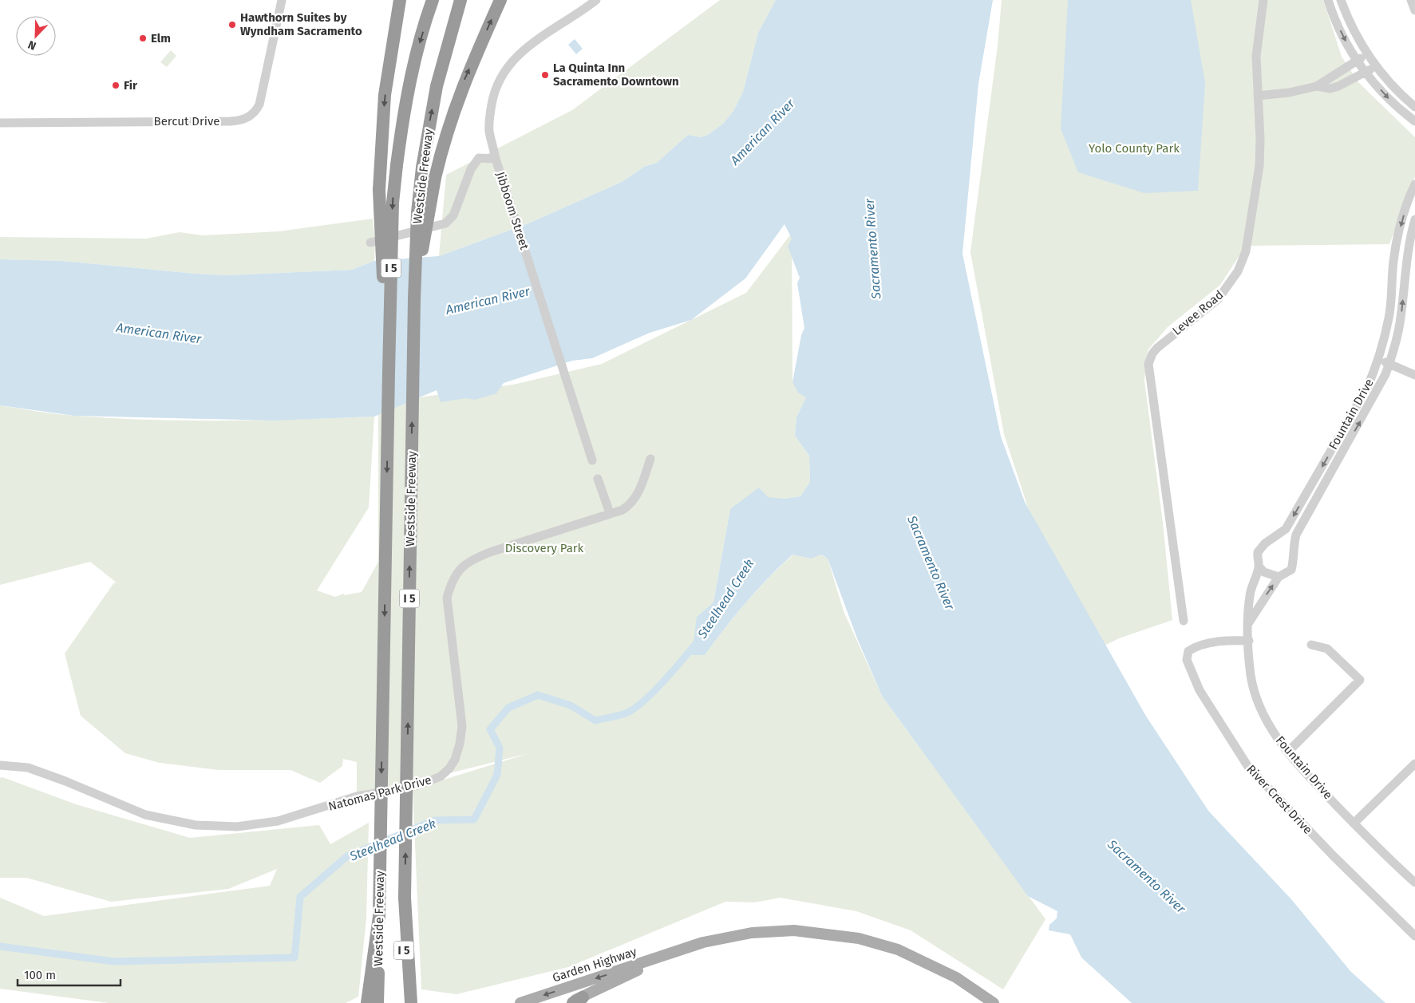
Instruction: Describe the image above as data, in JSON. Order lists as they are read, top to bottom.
{
  "streets": {
    "highway": ["Westside Freeway", "I 5"],
    "main road": ["Garden Highway"],
    "street": [
      "Bercut Drive",
      "Jibboom Street",
      "Levee Road",
      "Fountain Drive",
      "Natomas Park Drive",
      "River Crest Drive"
    ]
  },
  "crossings": [
    ["Fountain Drive", "River Crest Drive"]
  ],
  "water": ["American River", "Sacramento River", "Steelhead Creek"],
  "parks": ["Yolo County Park", "Discovery Park"],
  "places": [
    "Hawthorn Suites by Wyndham Sacramento",
    "Elm",
    "La Quinta Inn Sacramento Downtown",
    "Fir"
  ],
  "scale_bar": "100 m",
  "north": "bottom left"
}
